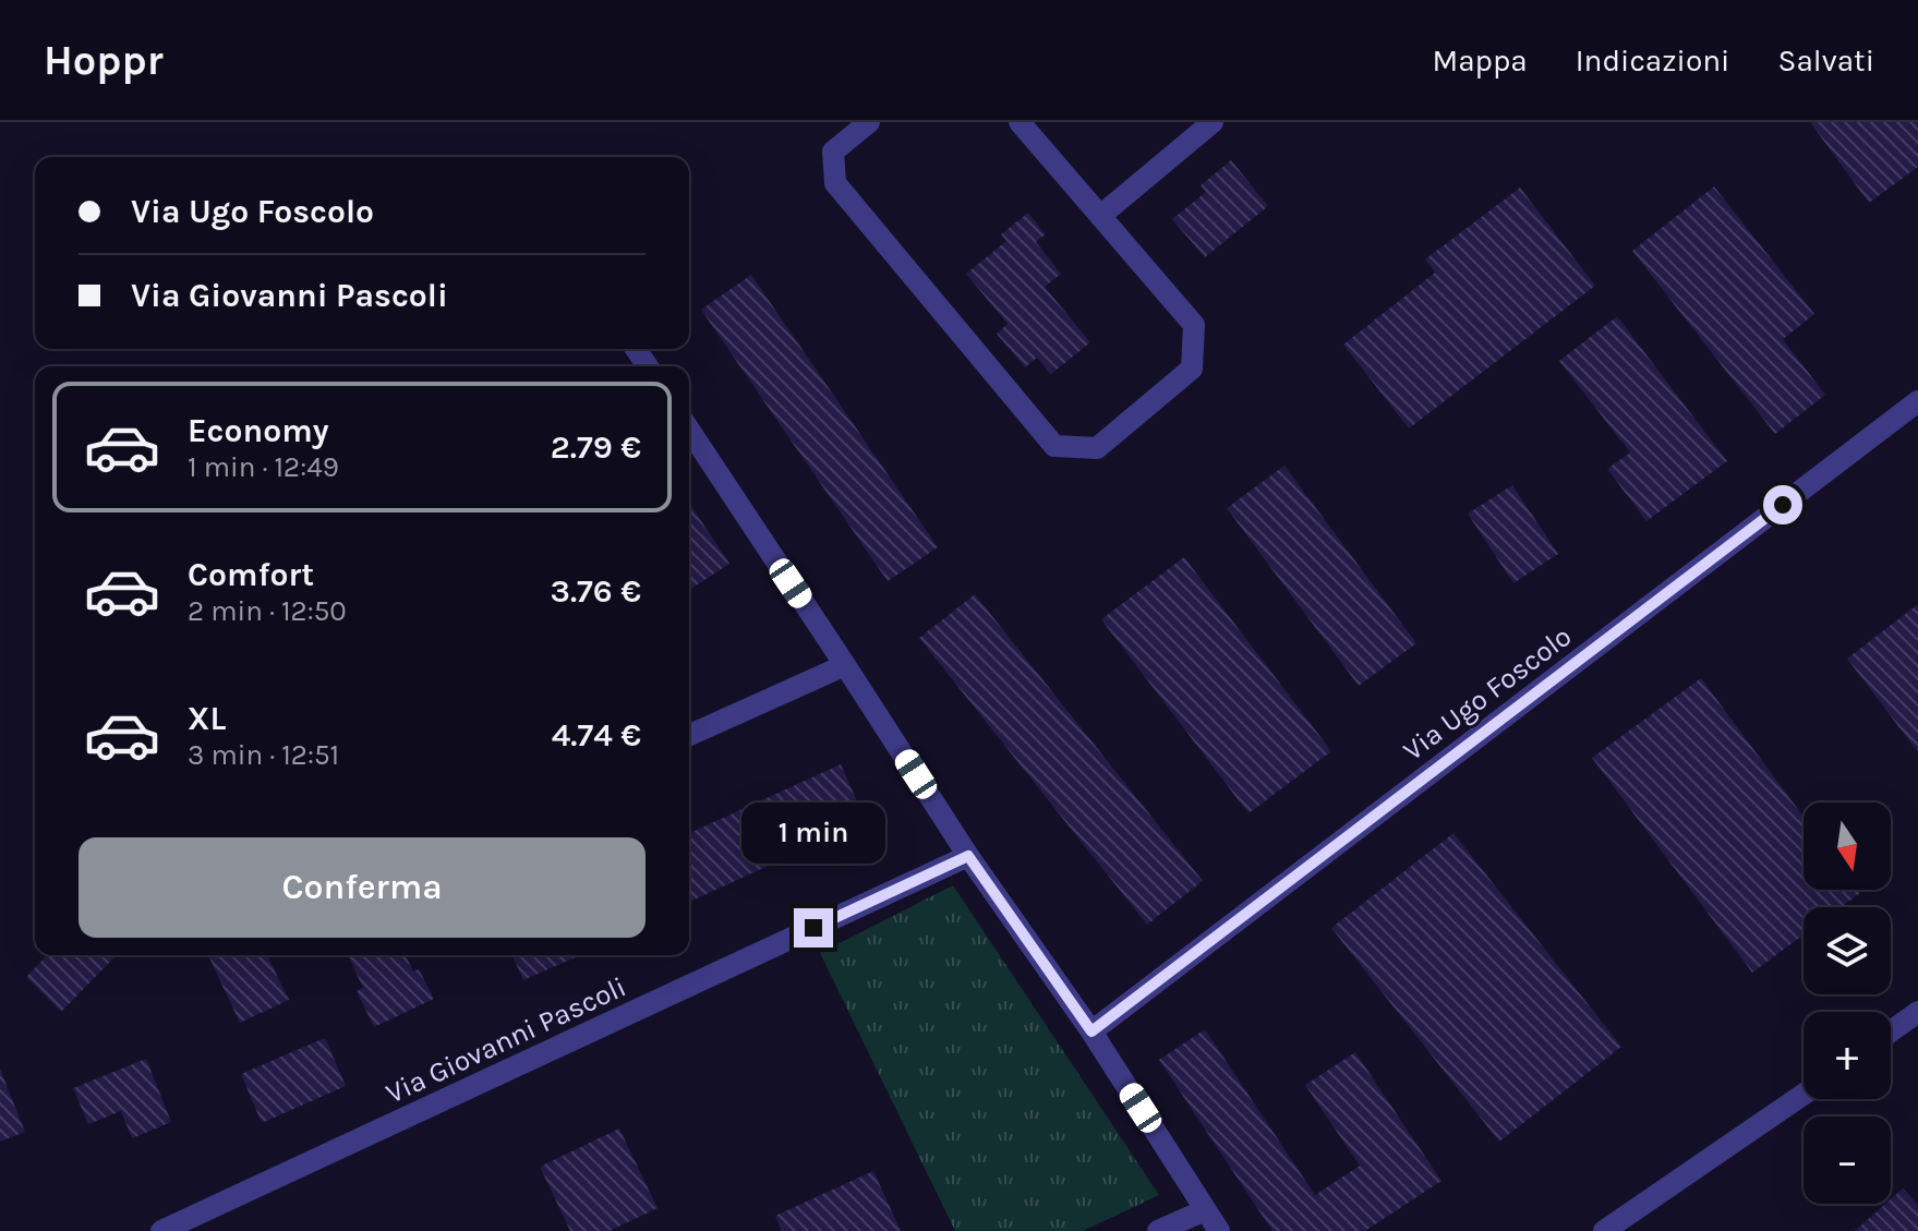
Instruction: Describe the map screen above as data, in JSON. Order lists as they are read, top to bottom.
{
  "streets": {
    "street": ["Via Ugo Foscolo", "Via Giovanni Pascoli"]
  },
  "north": "bottom",
  "page": {
    "header": "Hoppr",
    "nav": ["Mappa", "Indicazioni", "Salvati"],
    "banner": ["Via Ugo Foscolo", "Via Giovanni Pascoli"],
    "list": [
      {
        "name": "Economy",
        "note": "1 min · 12:49",
        "value": "2.79 €"
      },
      {
        "name": "Comfort",
        "note": "2 min · 12:50",
        "value": "3.76 €"
      },
      {
        "name": "XL",
        "note": "3 min · 12:51",
        "value": "4.74 €"
      }
    ],
    "map_buttons": ["+", "−"],
    "bubble": "1 min",
    "buttons": "Conferma"
  }
}
